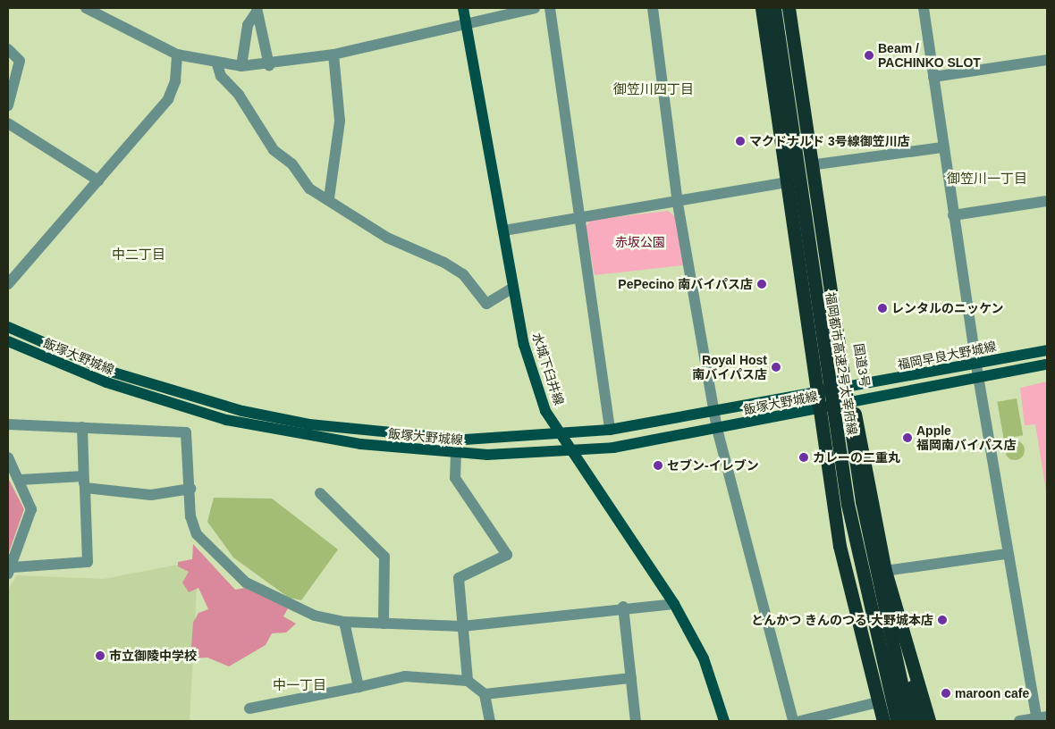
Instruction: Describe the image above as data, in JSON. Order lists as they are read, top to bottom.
{
  "streets": {
    "highway": ["福岡都市高速2号太宰府線", "国道3号"],
    "main road": ["福岡早良大野城線", "飯塚大野城線", "水城下臼井線"]
  },
  "crossings": [
    ["福岡早良大野城線", "飯塚大野城線"],
    ["福岡早良大野城線", "国道3号"],
    ["飯塚大野城線", "国道3号"],
    ["飯塚大野城線", "水城下臼井線"]
  ],
  "districts": [
    "御笠川四丁目",
    "御笠川一丁目",
    "中二丁目",
    "中一丁目"
  ],
  "parks": ["赤坂公園"],
  "places": [
    "Beam / PACHINKO SLOT",
    "マクドナルド 3号線御笠川店",
    "PePecino 南バイパス店",
    "レンタルのニッケン",
    "Royal Host 南バイパス店",
    "Apple 福岡南バイパス店",
    "カレーの二重丸",
    "セブン-イレブン",
    "とんかつ きんのつる 大野城本店",
    "市立御陵中学校",
    "maroon cafe"
  ]
}
